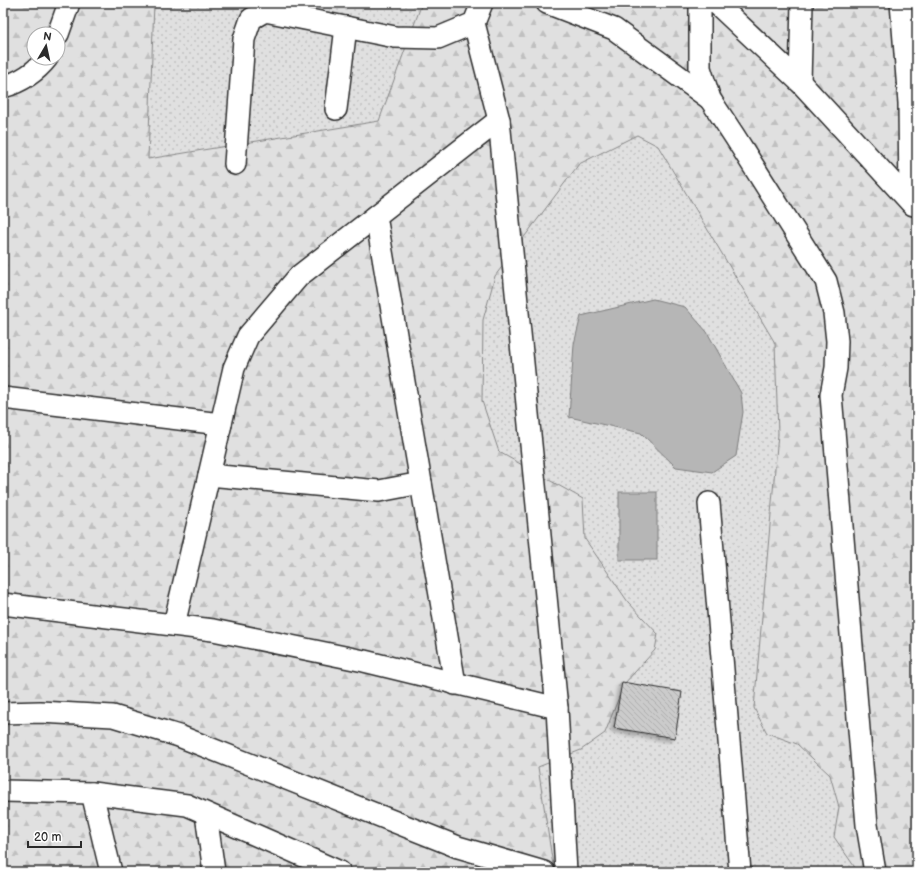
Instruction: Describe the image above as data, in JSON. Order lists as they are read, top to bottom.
{
  "scale_bar": "20 m",
  "north": "top"
}
